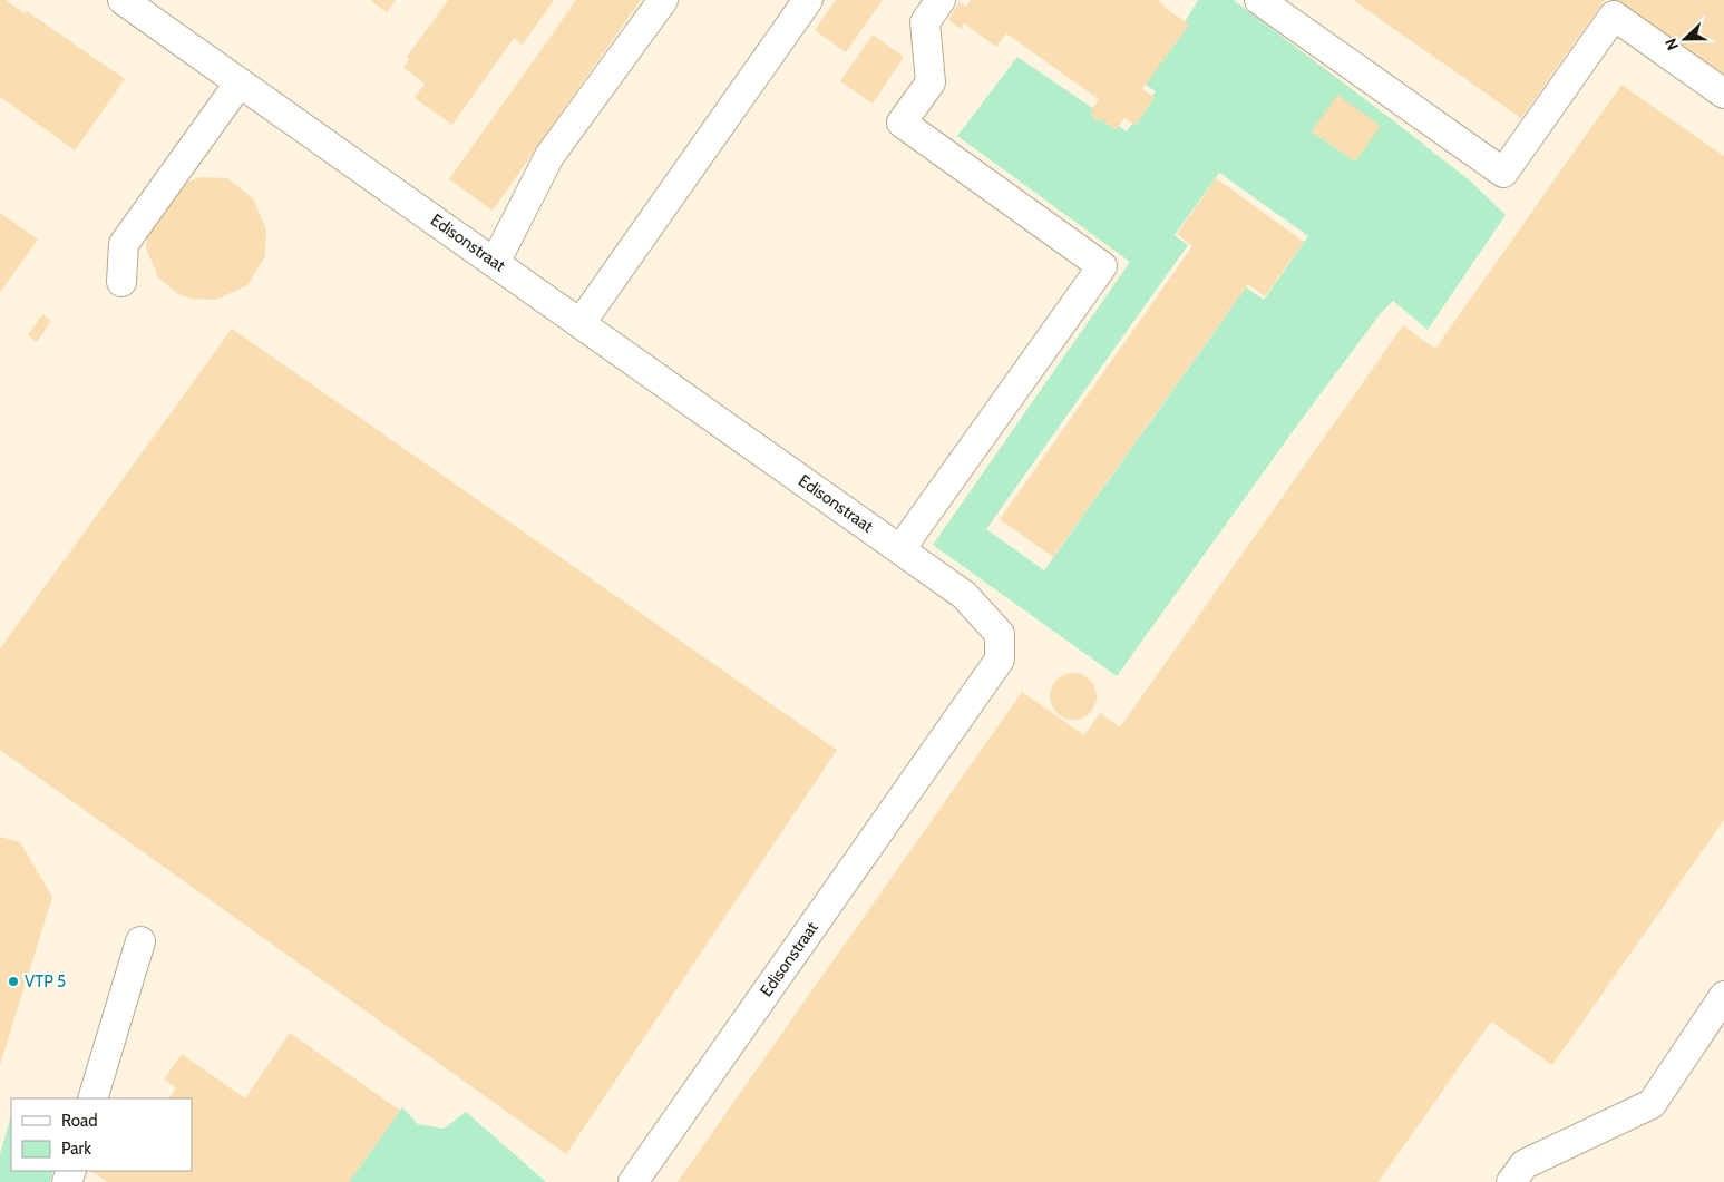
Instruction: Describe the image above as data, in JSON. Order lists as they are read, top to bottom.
{
  "streets": {
    "street": ["Edisonstraat"]
  },
  "places": ["VTP 5"],
  "legend": ["Road", "Park"],
  "north": "left"
}
